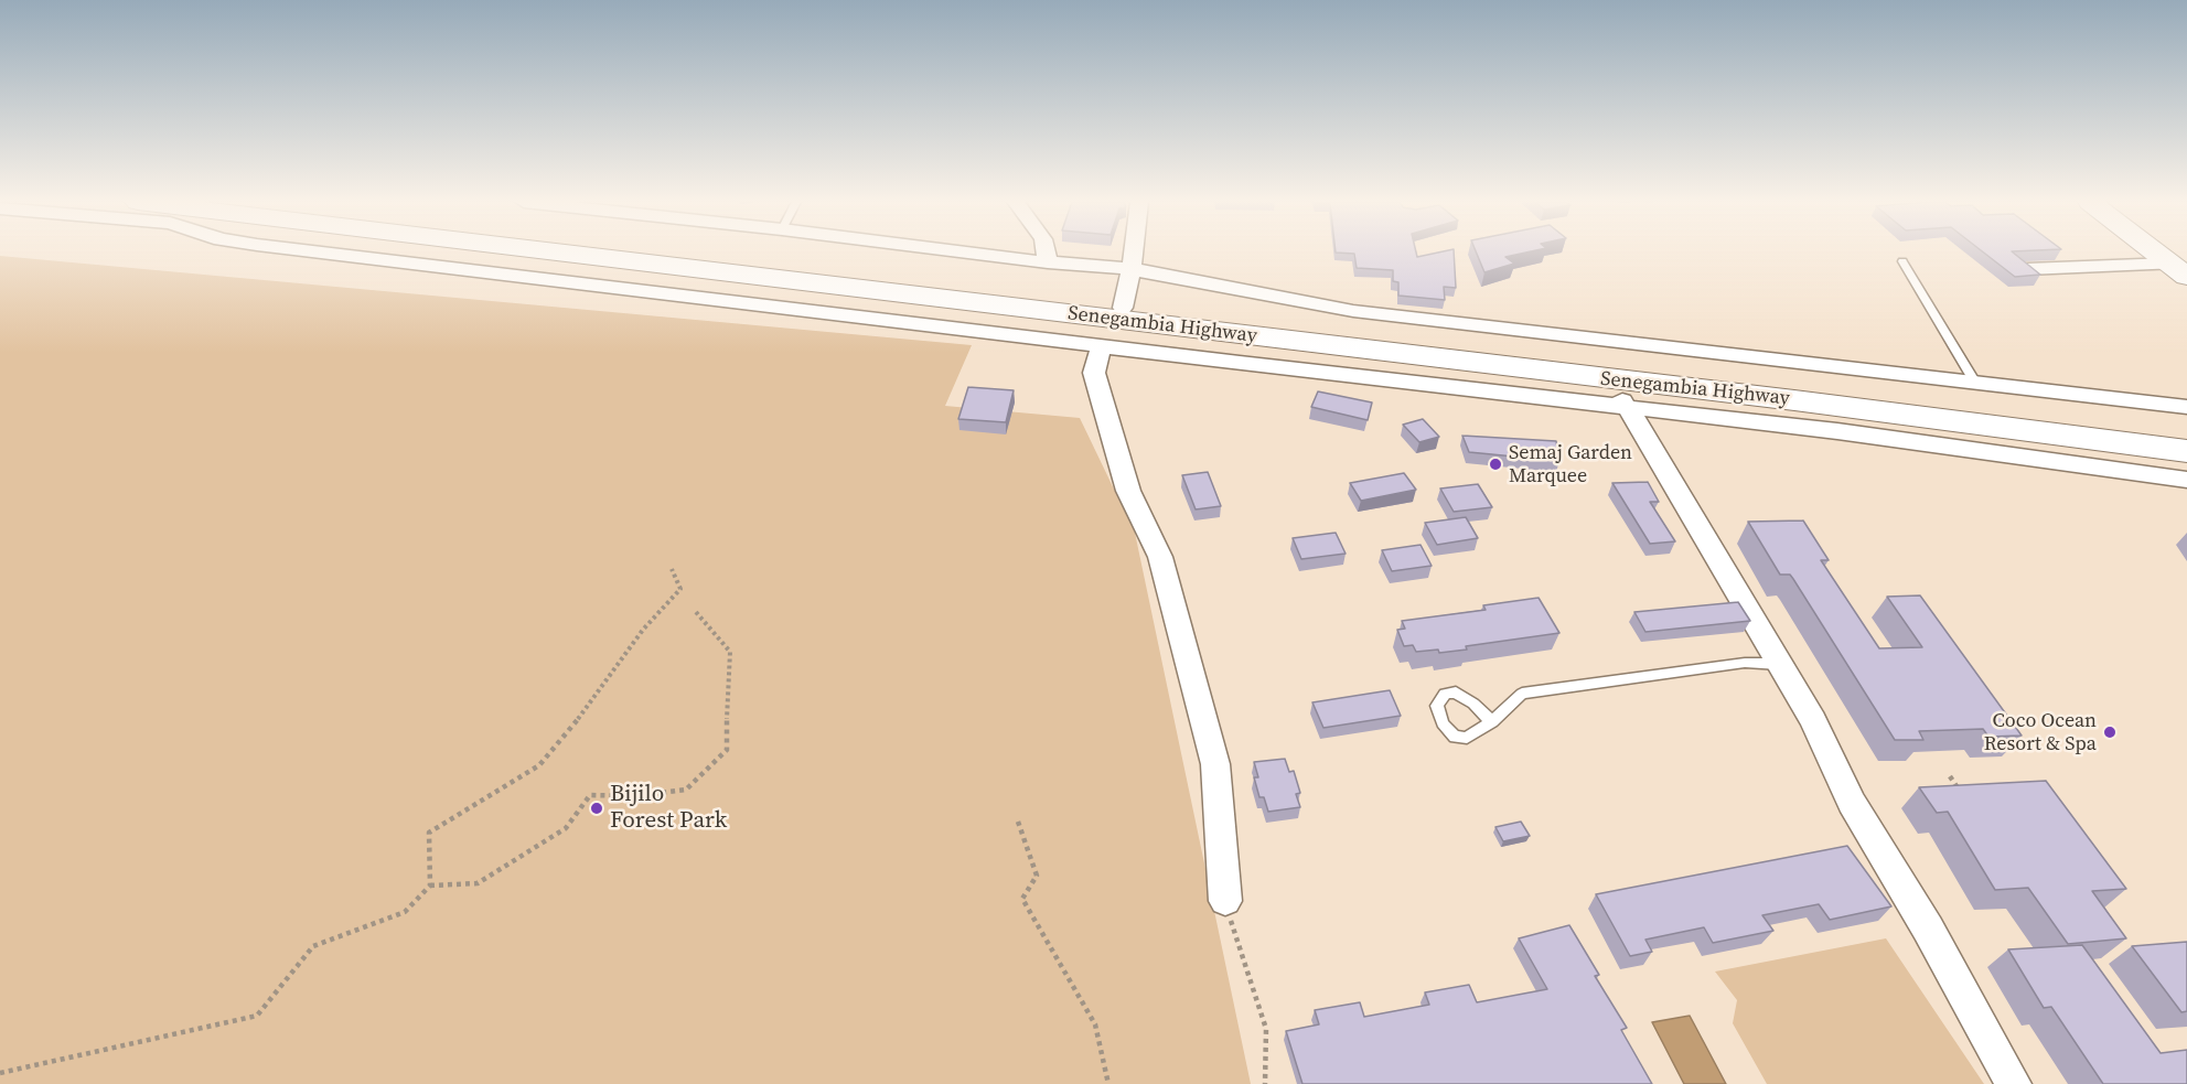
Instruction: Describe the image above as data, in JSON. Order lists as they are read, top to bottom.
{
  "streets": {
    "main road": ["Senegambia Highway"]
  },
  "places": ["Semaj Garden Marquee", "Coco Ocean Resort & Spa", "Bijilo Forest Park"]
}
